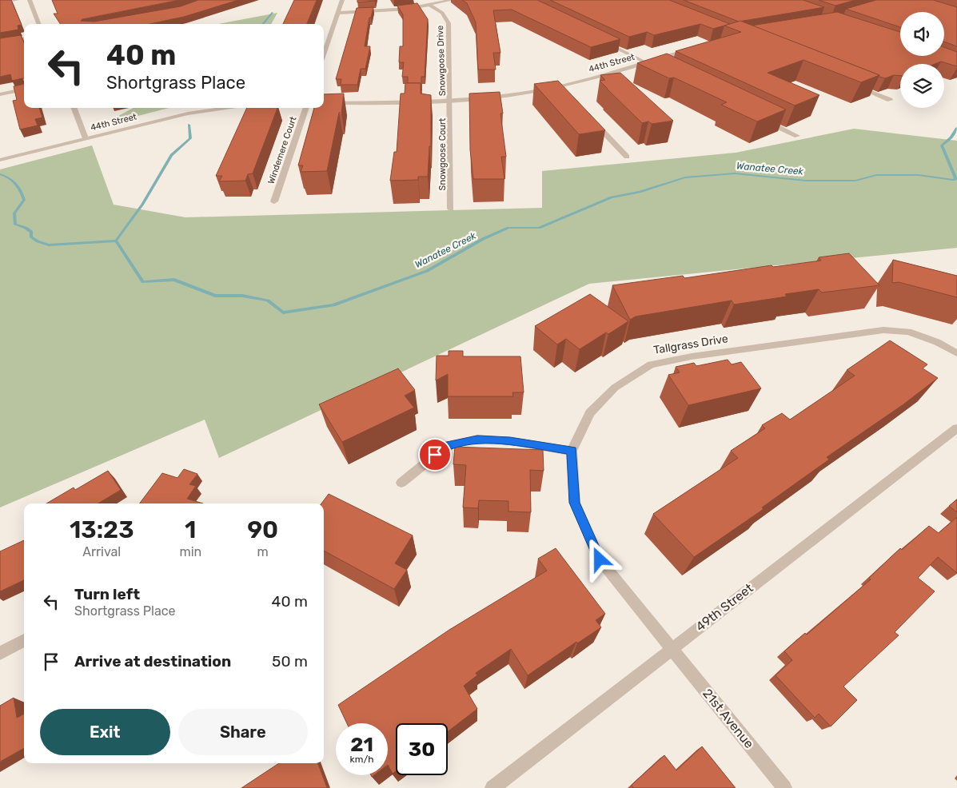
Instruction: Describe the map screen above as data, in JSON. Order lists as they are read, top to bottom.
{
  "streets": {
    "street": [
      "Snowgoose Drive",
      "44th Street",
      "Windemere Court",
      "Snowgoose Court",
      "Tallgrass Drive",
      "49th Street",
      "21st Avenue"
    ]
  },
  "crossings": [
    ["Snowgoose Drive", "44th Street"],
    ["Snowgoose Drive", "Snowgoose Court"],
    ["44th Street", "Snowgoose Court"],
    ["Tallgrass Drive", "49th Street"],
    ["Tallgrass Drive", "21st Avenue"],
    ["49th Street", "21st Avenue"]
  ],
  "water": ["Wanatee Creek"],
  "page": {
    "turn": ["40 m", "Shortgrass Place"],
    "eta": [
      "13:23",
      "Arrival",
      "1",
      "min",
      "90",
      "m"
    ],
    "list": [
      {
        "name": "Turn left",
        "note": "Shortgrass Place",
        "value": "40 m"
      },
      {
        "name": "Arrive at destination",
        "value": "50 m"
      }
    ],
    "buttons": ["Exit", "Share"],
    "speed": "21 km/h",
    "limit": "30"
  }
}
